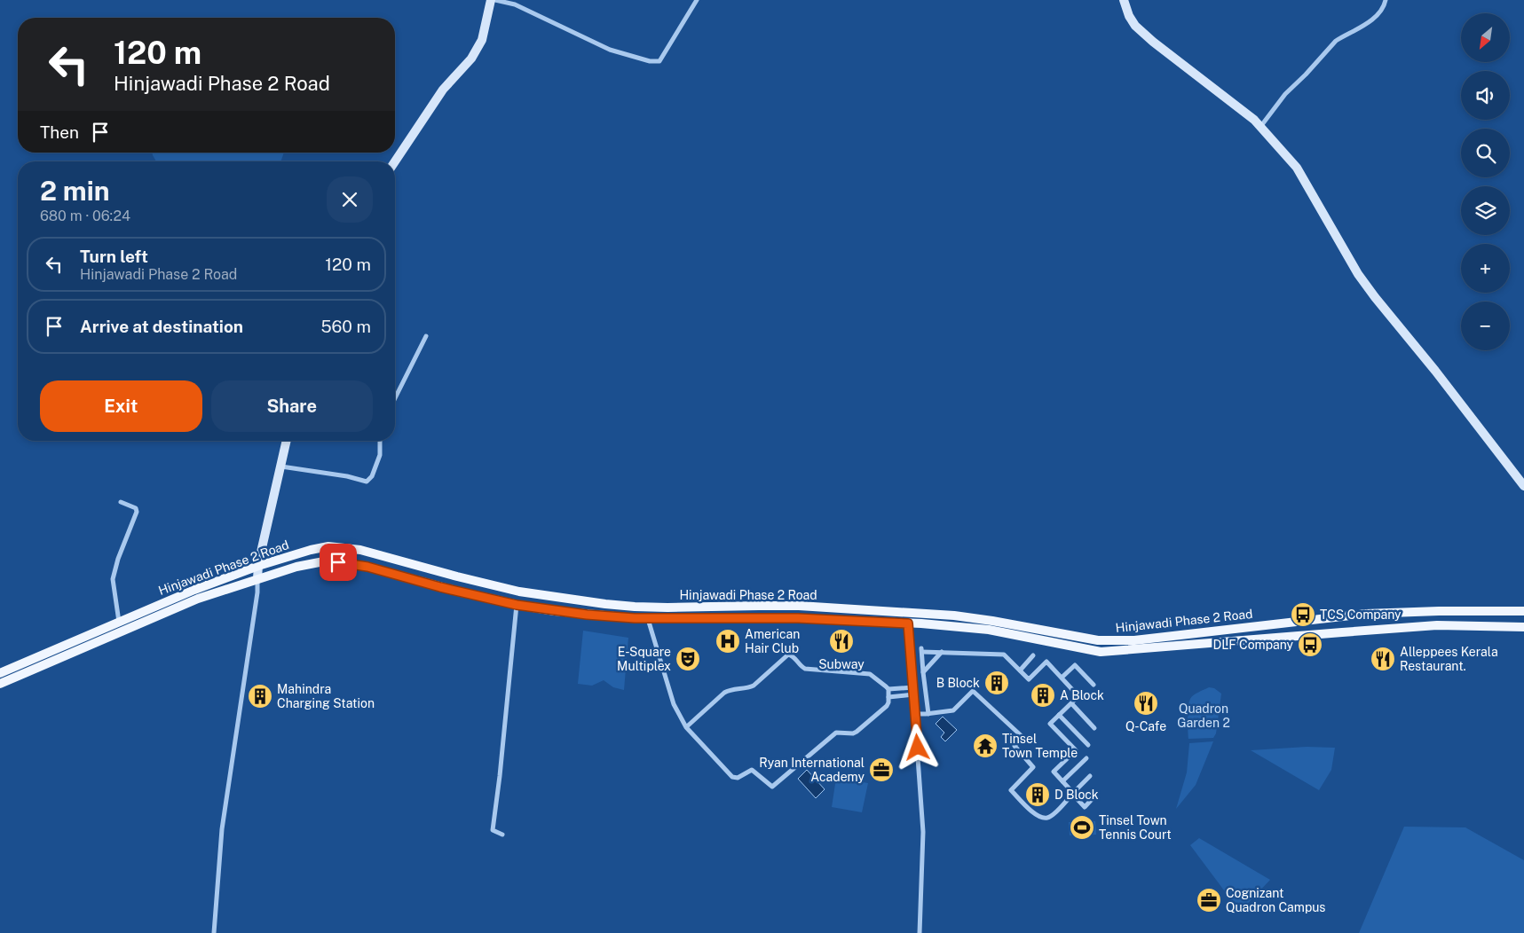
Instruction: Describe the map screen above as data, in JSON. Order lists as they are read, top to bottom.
{
  "streets": {
    "main road": ["Hinjawadi Phase 2 Road"]
  },
  "parks": ["Quadron Garden 2"],
  "places": {
    "bus stop": ["TCS Company", "DLF Company"],
    "hospital": ["American Hair Club"],
    "restaurant": ["Subway", "Alleppees Kerala Restaurant.", "Q-Cafe"],
    "theatre": ["E-Square Multiplex"],
    "building": [
      "B Block",
      "A Block",
      "Mahindra Charging Station",
      "D Block"
    ],
    "temple": ["Tinsel Town Temple"],
    "office": ["Ryan International Academy", "Cognizant Quadron Campus"],
    "sports": ["Tinsel Town Tennis Court"]
  },
  "north": "bottom left",
  "page": {
    "map_buttons": ["+", "−"],
    "turn": ["120 m", "Hinjawadi Phase 2 Road"],
    "then": "Then",
    "heading": ["2 min", "680 m · 06:24"],
    "list": [
      {
        "name": "Turn left",
        "note": "Hinjawadi Phase 2 Road",
        "value": "120 m"
      },
      {
        "name": "Arrive at destination",
        "value": "560 m"
      }
    ],
    "buttons": ["Exit", "Share"]
  }
}
